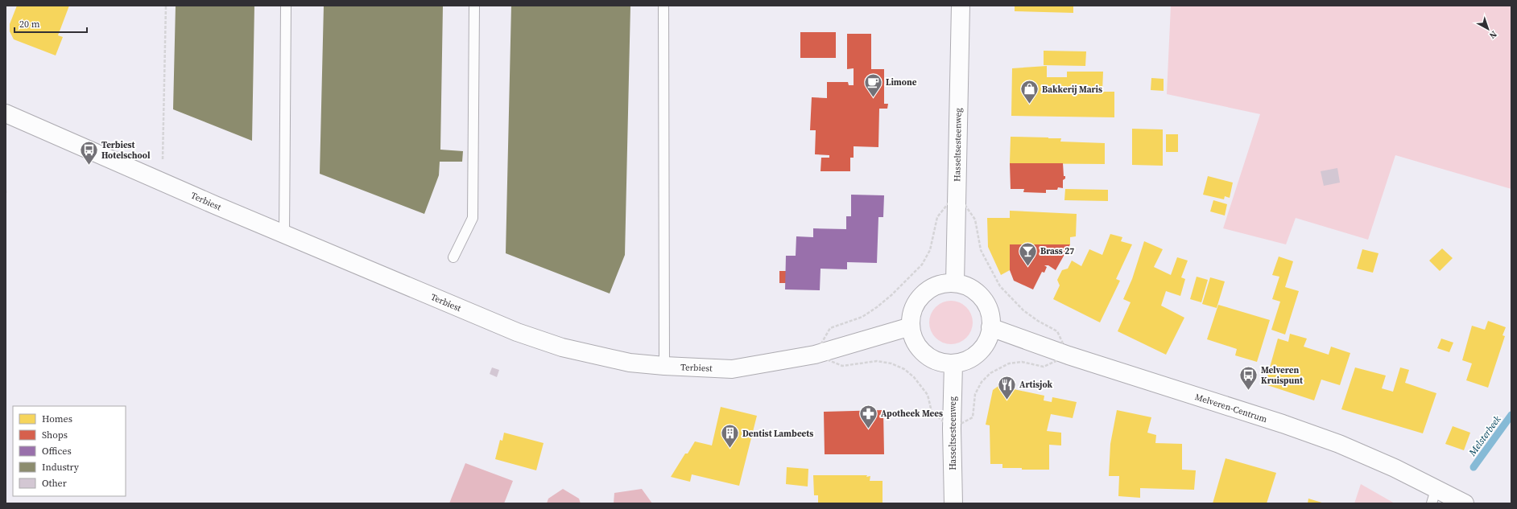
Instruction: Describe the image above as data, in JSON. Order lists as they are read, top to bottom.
{
  "streets": {
    "main road": ["Hasseltsesteenweg", "Terbiest", "Melveren-Centrum"]
  },
  "crossings": [
    ["Hasseltsesteenweg", "Terbiest"],
    ["Hasseltsesteenweg", "Melveren-Centrum"],
    ["Terbiest", "Melveren-Centrum"]
  ],
  "water": ["Melsterbeek"],
  "places": {
    "cafe": ["Limone"],
    "shop": ["Bakkerij Maris"],
    "bus stop": ["Terbiest Hotelschool", "Melveren Kruispunt"],
    "bar": ["Brass 27"],
    "restaurant": ["Artisjok"],
    "pharmacy": ["Apotheek Mees"],
    "building": ["Dentist Lambeets"]
  },
  "legend": [
    "Homes",
    "Shops",
    "Offices",
    "Industry",
    "Other"
  ],
  "scale_bar": "20 m",
  "north": "bottom right"
}
